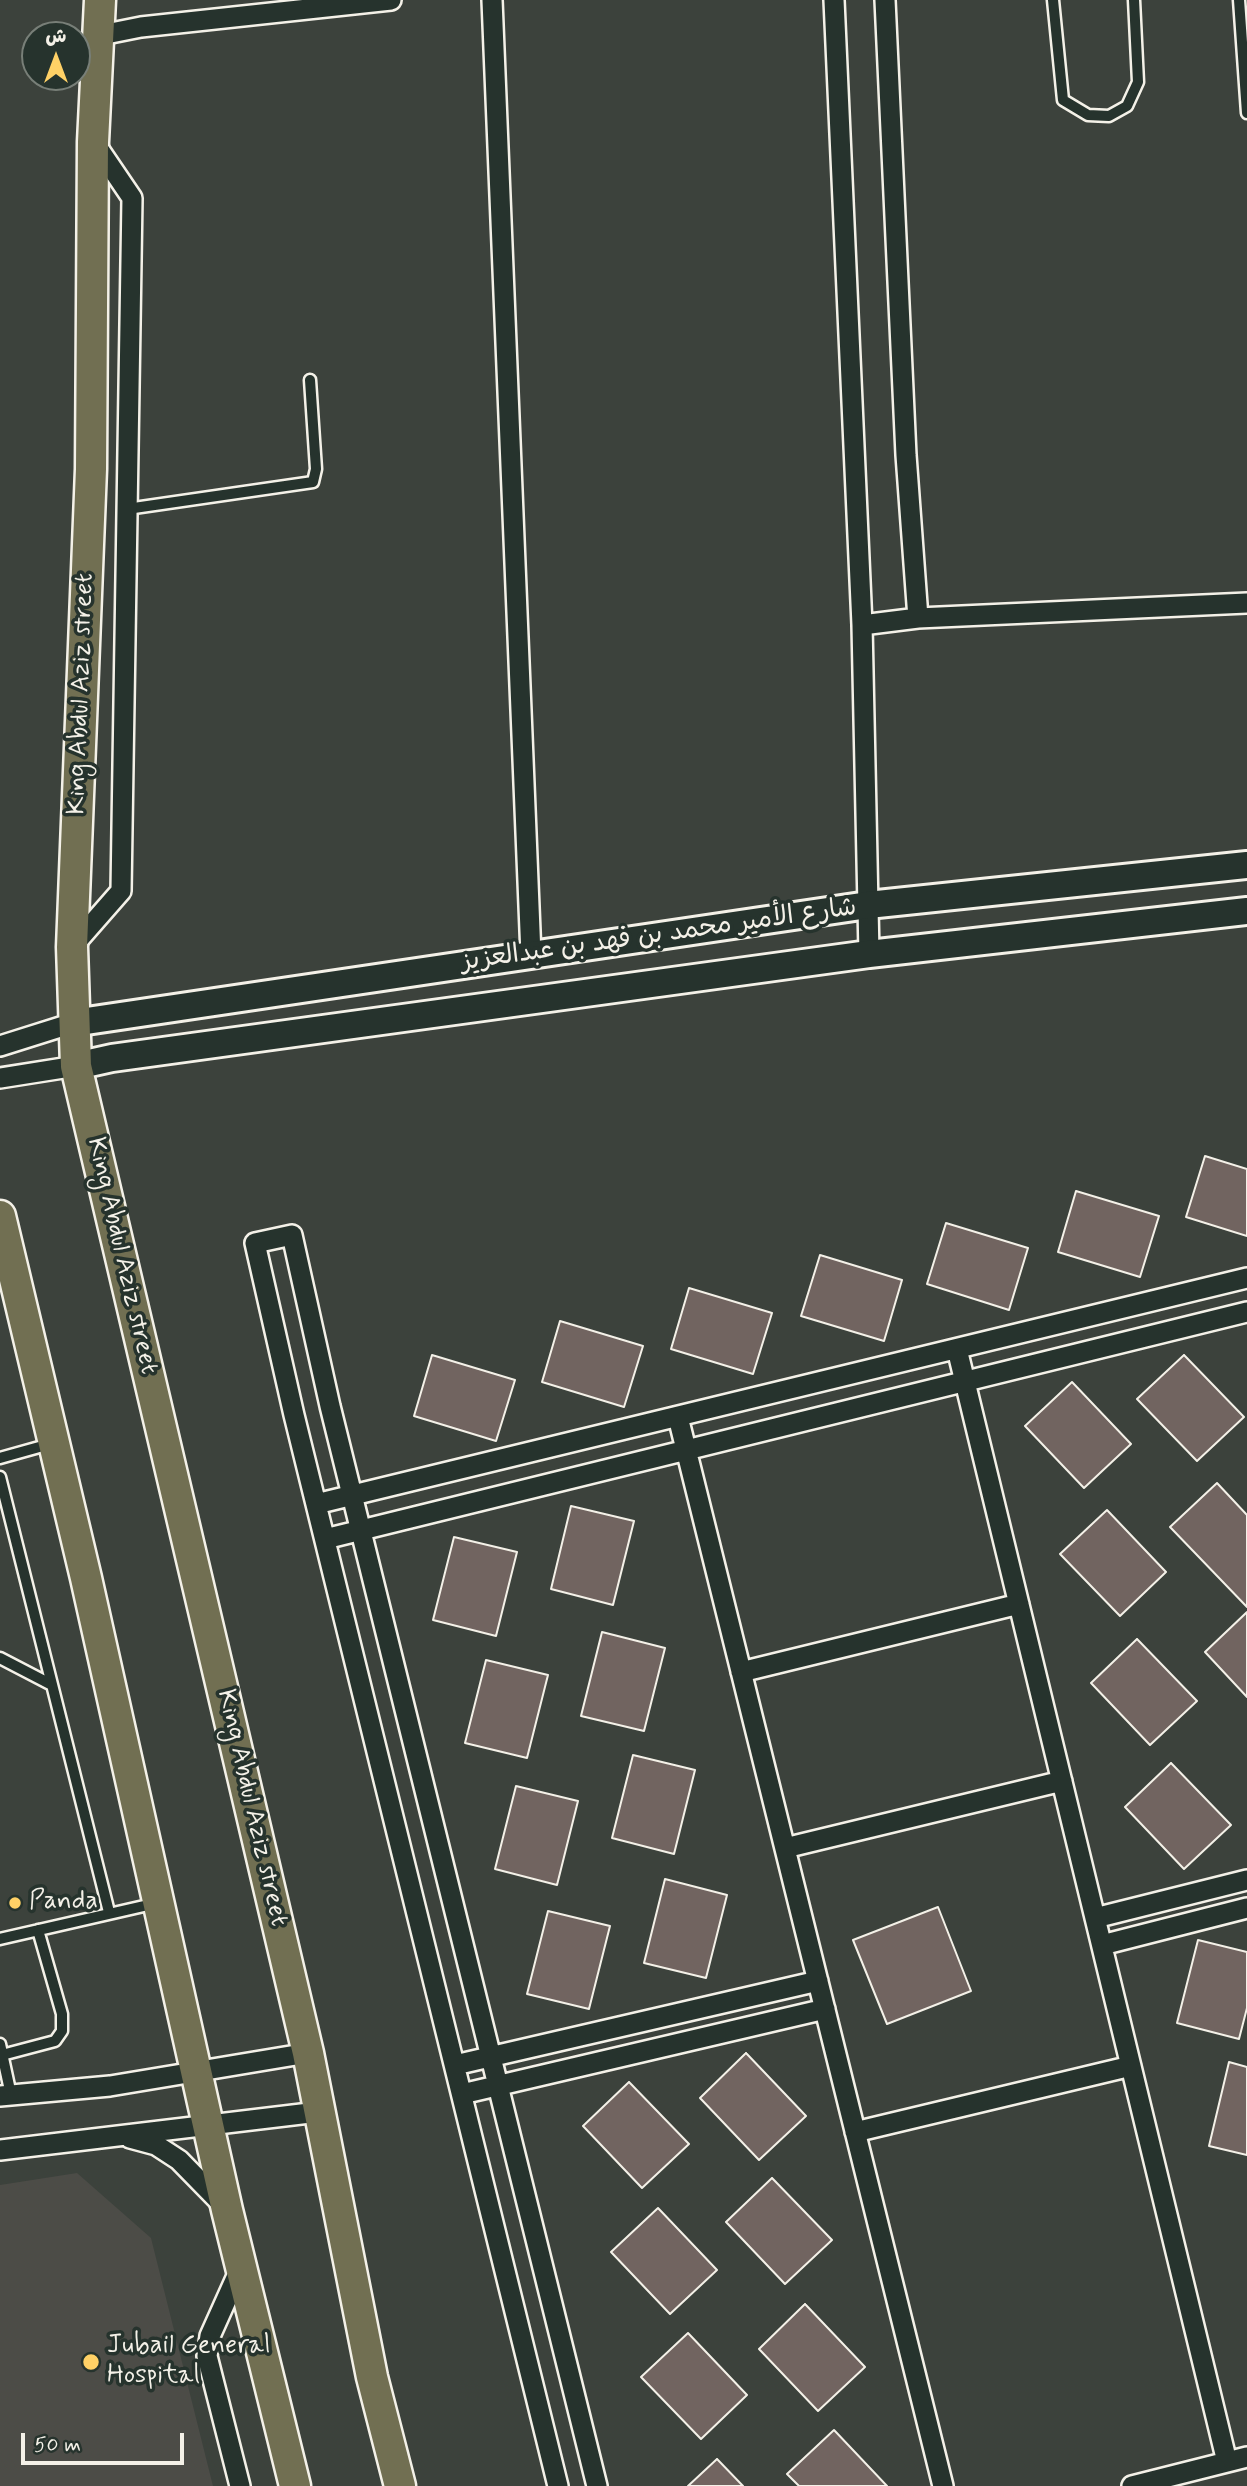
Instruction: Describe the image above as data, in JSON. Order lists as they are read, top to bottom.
{
  "streets": {
    "main road": ["King Abdul Aziz street", "شارع الأمير محمد بن فهد بن عبدالعزيز"]
  },
  "crossings": [
    ["King Abdul Aziz street", "شارع الأمير محمد بن فهد بن عبدالعزيز"]
  ],
  "places": ["Panda", "Jubail General Hospital"],
  "scale_bar": "50 m",
  "north": "top"
}
